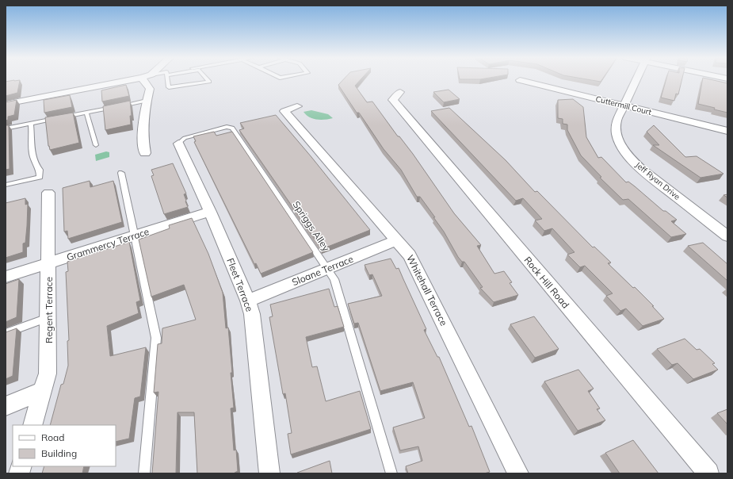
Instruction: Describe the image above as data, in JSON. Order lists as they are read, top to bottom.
{
  "streets": {
    "street": [
      "Cuttermill Court",
      "Jeff Ryan Drive",
      "Grammercy Terrace",
      "Sloane Terrace",
      "Rock Hill Road",
      "Fleet Terrace",
      "Whitehall Terrace",
      "Regent Terrace"
    ],
    "lane": ["Spriggs Alley"]
  },
  "crossings": [
    ["Cuttermill Court", "Jeff Ryan Drive"],
    ["Spriggs Alley", "Sloane Terrace"],
    ["Spriggs Alley", "Fleet Terrace"],
    ["Grammercy Terrace", "Fleet Terrace"],
    ["Grammercy Terrace", "Regent Terrace"],
    ["Sloane Terrace", "Fleet Terrace"],
    ["Sloane Terrace", "Whitehall Terrace"]
  ],
  "legend": ["Road", "Building"]
}
